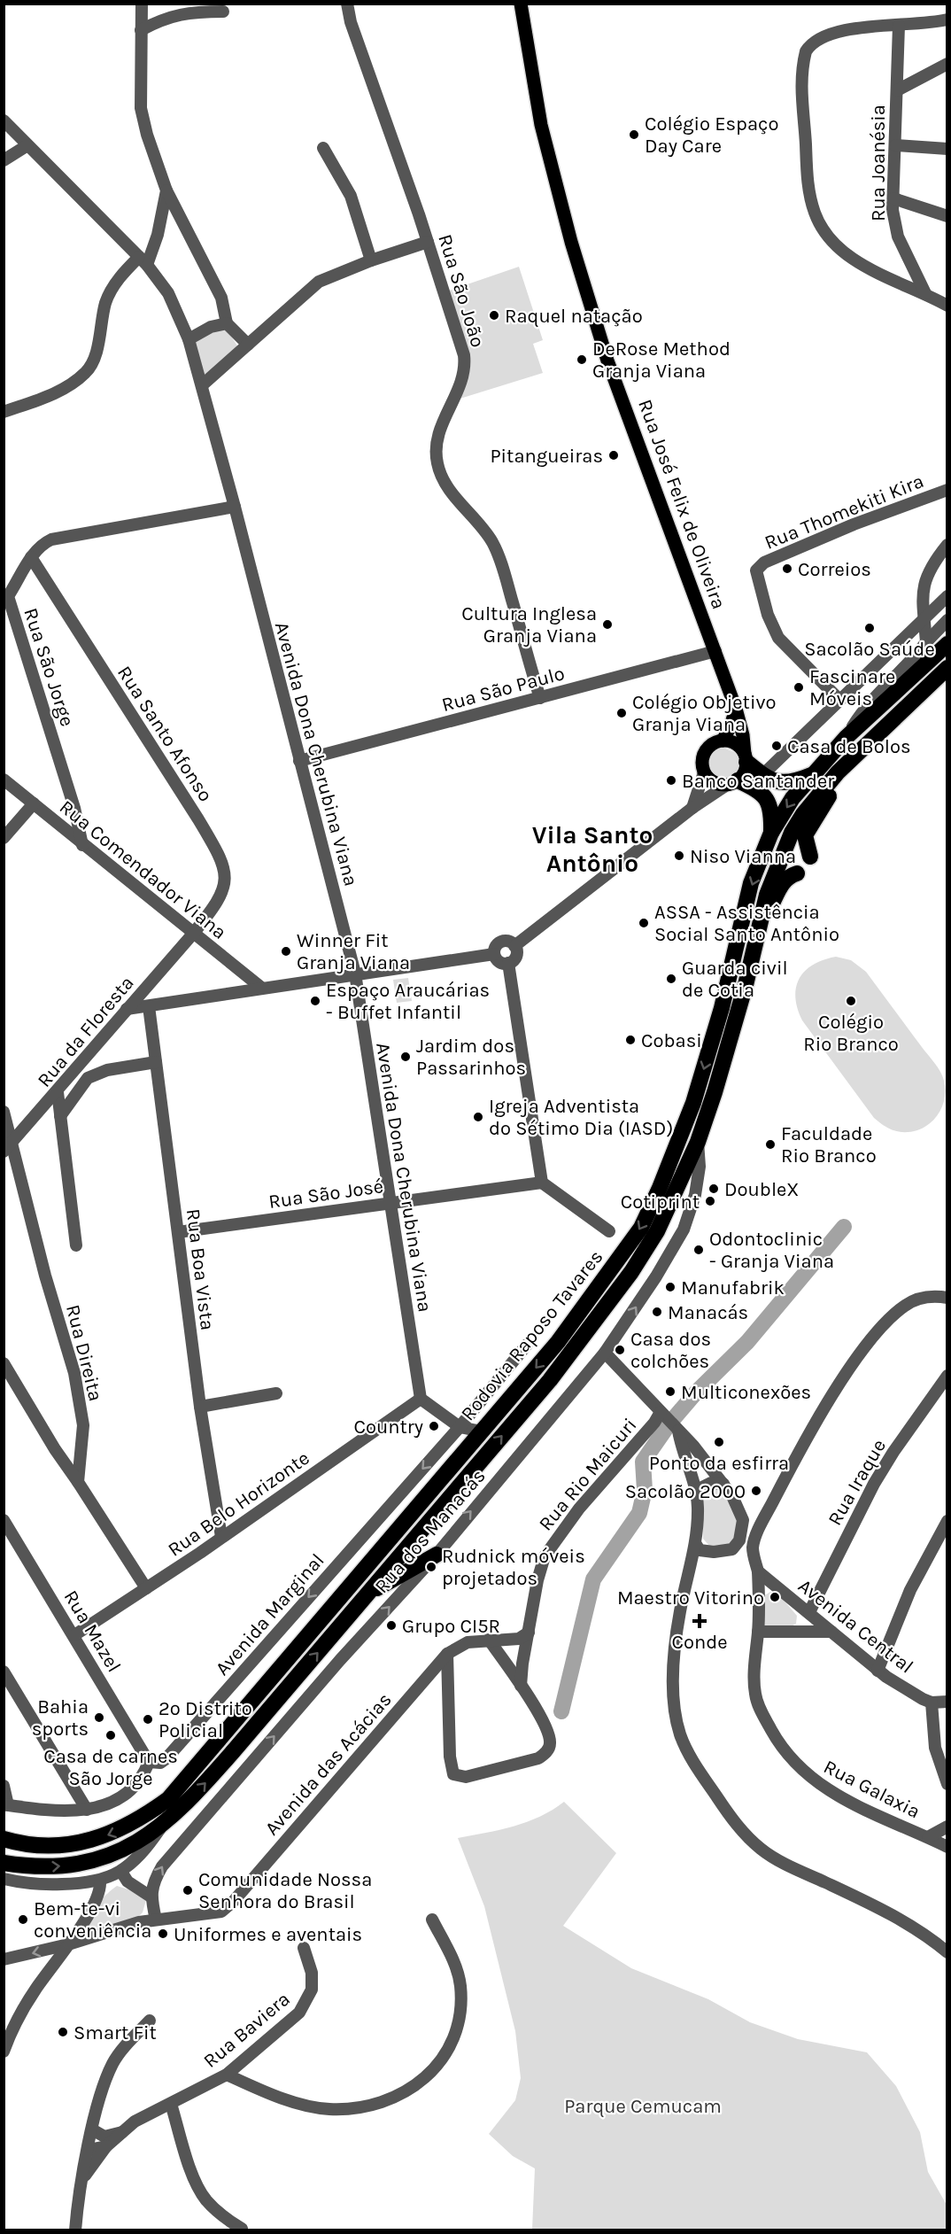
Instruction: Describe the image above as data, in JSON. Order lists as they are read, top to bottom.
{
  "streets": {
    "highway": ["Rodovia Raposo Tavares"],
    "main road": ["Rua José Felix de Oliveira"],
    "street": [
      "Rua Joanésia",
      "Rua São João",
      "Rua Thomekiti Kira",
      "Rua São Jorge",
      "Rua São Paulo",
      "Rua Santo Afonso",
      "Avenida Dona Cherubina Viana",
      "Rua Comendador Viana",
      "Rua da Floresta",
      "Rua São José",
      "Rua Boa Vista",
      "Rua Direita",
      "Rua Rio Maicuri",
      "Rua Iraque",
      "Rua Belo Horizonte",
      "Rua dos Manacás",
      "Avenida Marginal",
      "Avenida Central",
      "Rua Mazel",
      "Avenida das Acácias",
      "Rua Galaxia",
      "Rua Baviera"
    ]
  },
  "crossings": [
    ["Rua São João", "Rua São Paulo"],
    ["Rua José Felix de Oliveira", "Rua São Paulo"],
    ["Rua São Jorge", "Rua Santo Afonso"],
    ["Rua São Jorge", "Avenida Dona Cherubina Viana"],
    ["Rua São Jorge", "Rua Comendador Viana"],
    ["Rua São Paulo", "Avenida Dona Cherubina Viana"],
    ["Rua Santo Afonso", "Rua Comendador Viana"],
    ["Rua Santo Afonso", "Rua da Floresta"],
    ["Avenida Dona Cherubina Viana", "Rua São José"],
    ["Avenida Dona Cherubina Viana", "Rua Belo Horizonte"],
    ["Rua Comendador Viana", "Rua da Floresta"],
    ["Rua da Floresta", "Rua Boa Vista"],
    ["Rua da Floresta", "Rua Direita"],
    ["Rua São José", "Rua Boa Vista"],
    ["Rua Boa Vista", "Rua Belo Horizonte"],
    ["Rodovia Raposo Tavares", "Rua dos Manacás"],
    ["Rua Rio Maicuri", "Avenida das Acácias"],
    ["Rua Iraque", "Avenida Central"],
    ["Rua Belo Horizonte", "Rua Mazel"],
    ["Avenida Marginal", "Rua Mazel"],
    ["Avenida Central", "Rua Galaxia"]
  ],
  "one_way": ["Rua dos Manacás", "Avenida Marginal"],
  "districts": ["Vila Santo Antônio"],
  "parks": ["Parque Cemucam"],
  "places": {
    "other": [
      "Colégio Espaço Day Care",
      "Raquel natação",
      "DeRose Method Granja Viana",
      "Pitangueiras",
      "Correios",
      "Cultura Inglesa Granja Viana",
      "Sacolão Saúde",
      "Fascinare Móveis",
      "Colégio Objetivo Granja Viana",
      "Casa de Bolos",
      "Banco Santander",
      "Niso Vianna",
      "ASSA - Assistência Social Santo Antônio",
      "Winner Fit Granja Viana",
      "Guarda civil de Cotia",
      "Espaço Araucárias - Buffet Infantil",
      "Colégio Rio Branco",
      "Cobasi",
      "Jardim dos Passarinhos",
      "Igreja Adventista do Sétimo Dia (IASD)",
      "Faculdade Rio Branco",
      "DoubleX",
      "Cotiprint",
      "Odontoclinic - Granja Viana",
      "Manufabrik",
      "Manacás",
      "Casa dos colchões",
      "Multiconexões",
      "Country",
      "Ponto da esfirra",
      "Sacolão 2000",
      "Rudnick móveis projetados",
      "Maestro Vitorino",
      "Grupo CI5R",
      "Bahia sports",
      "2º Distrito Policial",
      "Casa de carnes São Jorge",
      "Comunidade Nossa Senhora do Brasil",
      "Bem-te-vi conveniência",
      "Uniformes e aventais",
      "Smart Fit"
    ],
    "health": ["Conde"]
  }
}
